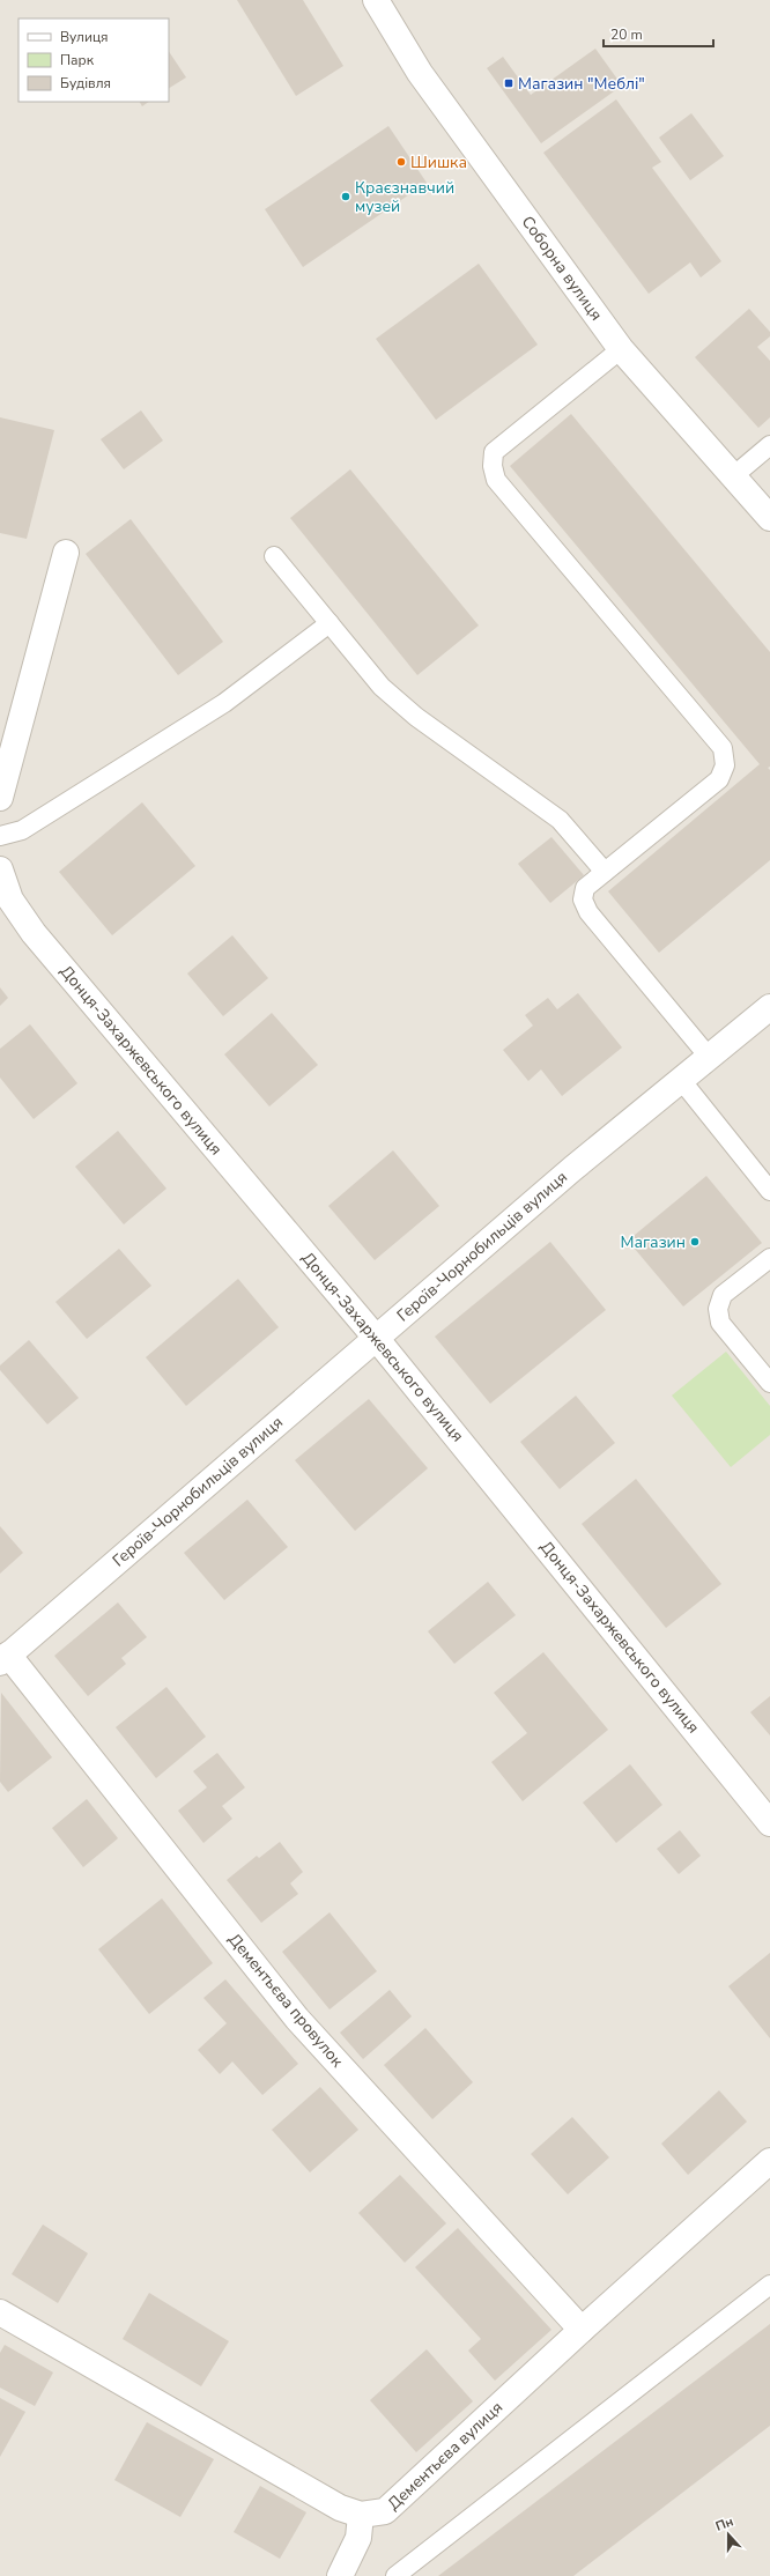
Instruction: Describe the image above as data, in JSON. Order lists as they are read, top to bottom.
{
  "streets": {
    "street": [
      "Соборна вулиця",
      "Донця-Захаржевського вулиця",
      "Героїв-Чорнобильців вулиця",
      "Дементьєва провулок",
      "Дементьєва вулиця"
    ]
  },
  "crossings": [
    ["Донця-Захаржевського вулиця", "Героїв-Чорнобильців вулиця"],
    ["Героїв-Чорнобильців вулиця", "Дементьєва провулок"],
    ["Дементьєва провулок", "Дементьєва вулиця"]
  ],
  "places": {
    "transit": ["Магазин \"Меблі\""],
    "other": ["Шишка", "Краєзнавчий музей", "Магазин"]
  },
  "legend": ["Вулиця", "Парк", "Будівля"],
  "scale_bar": "20 m",
  "north": "top"
}
